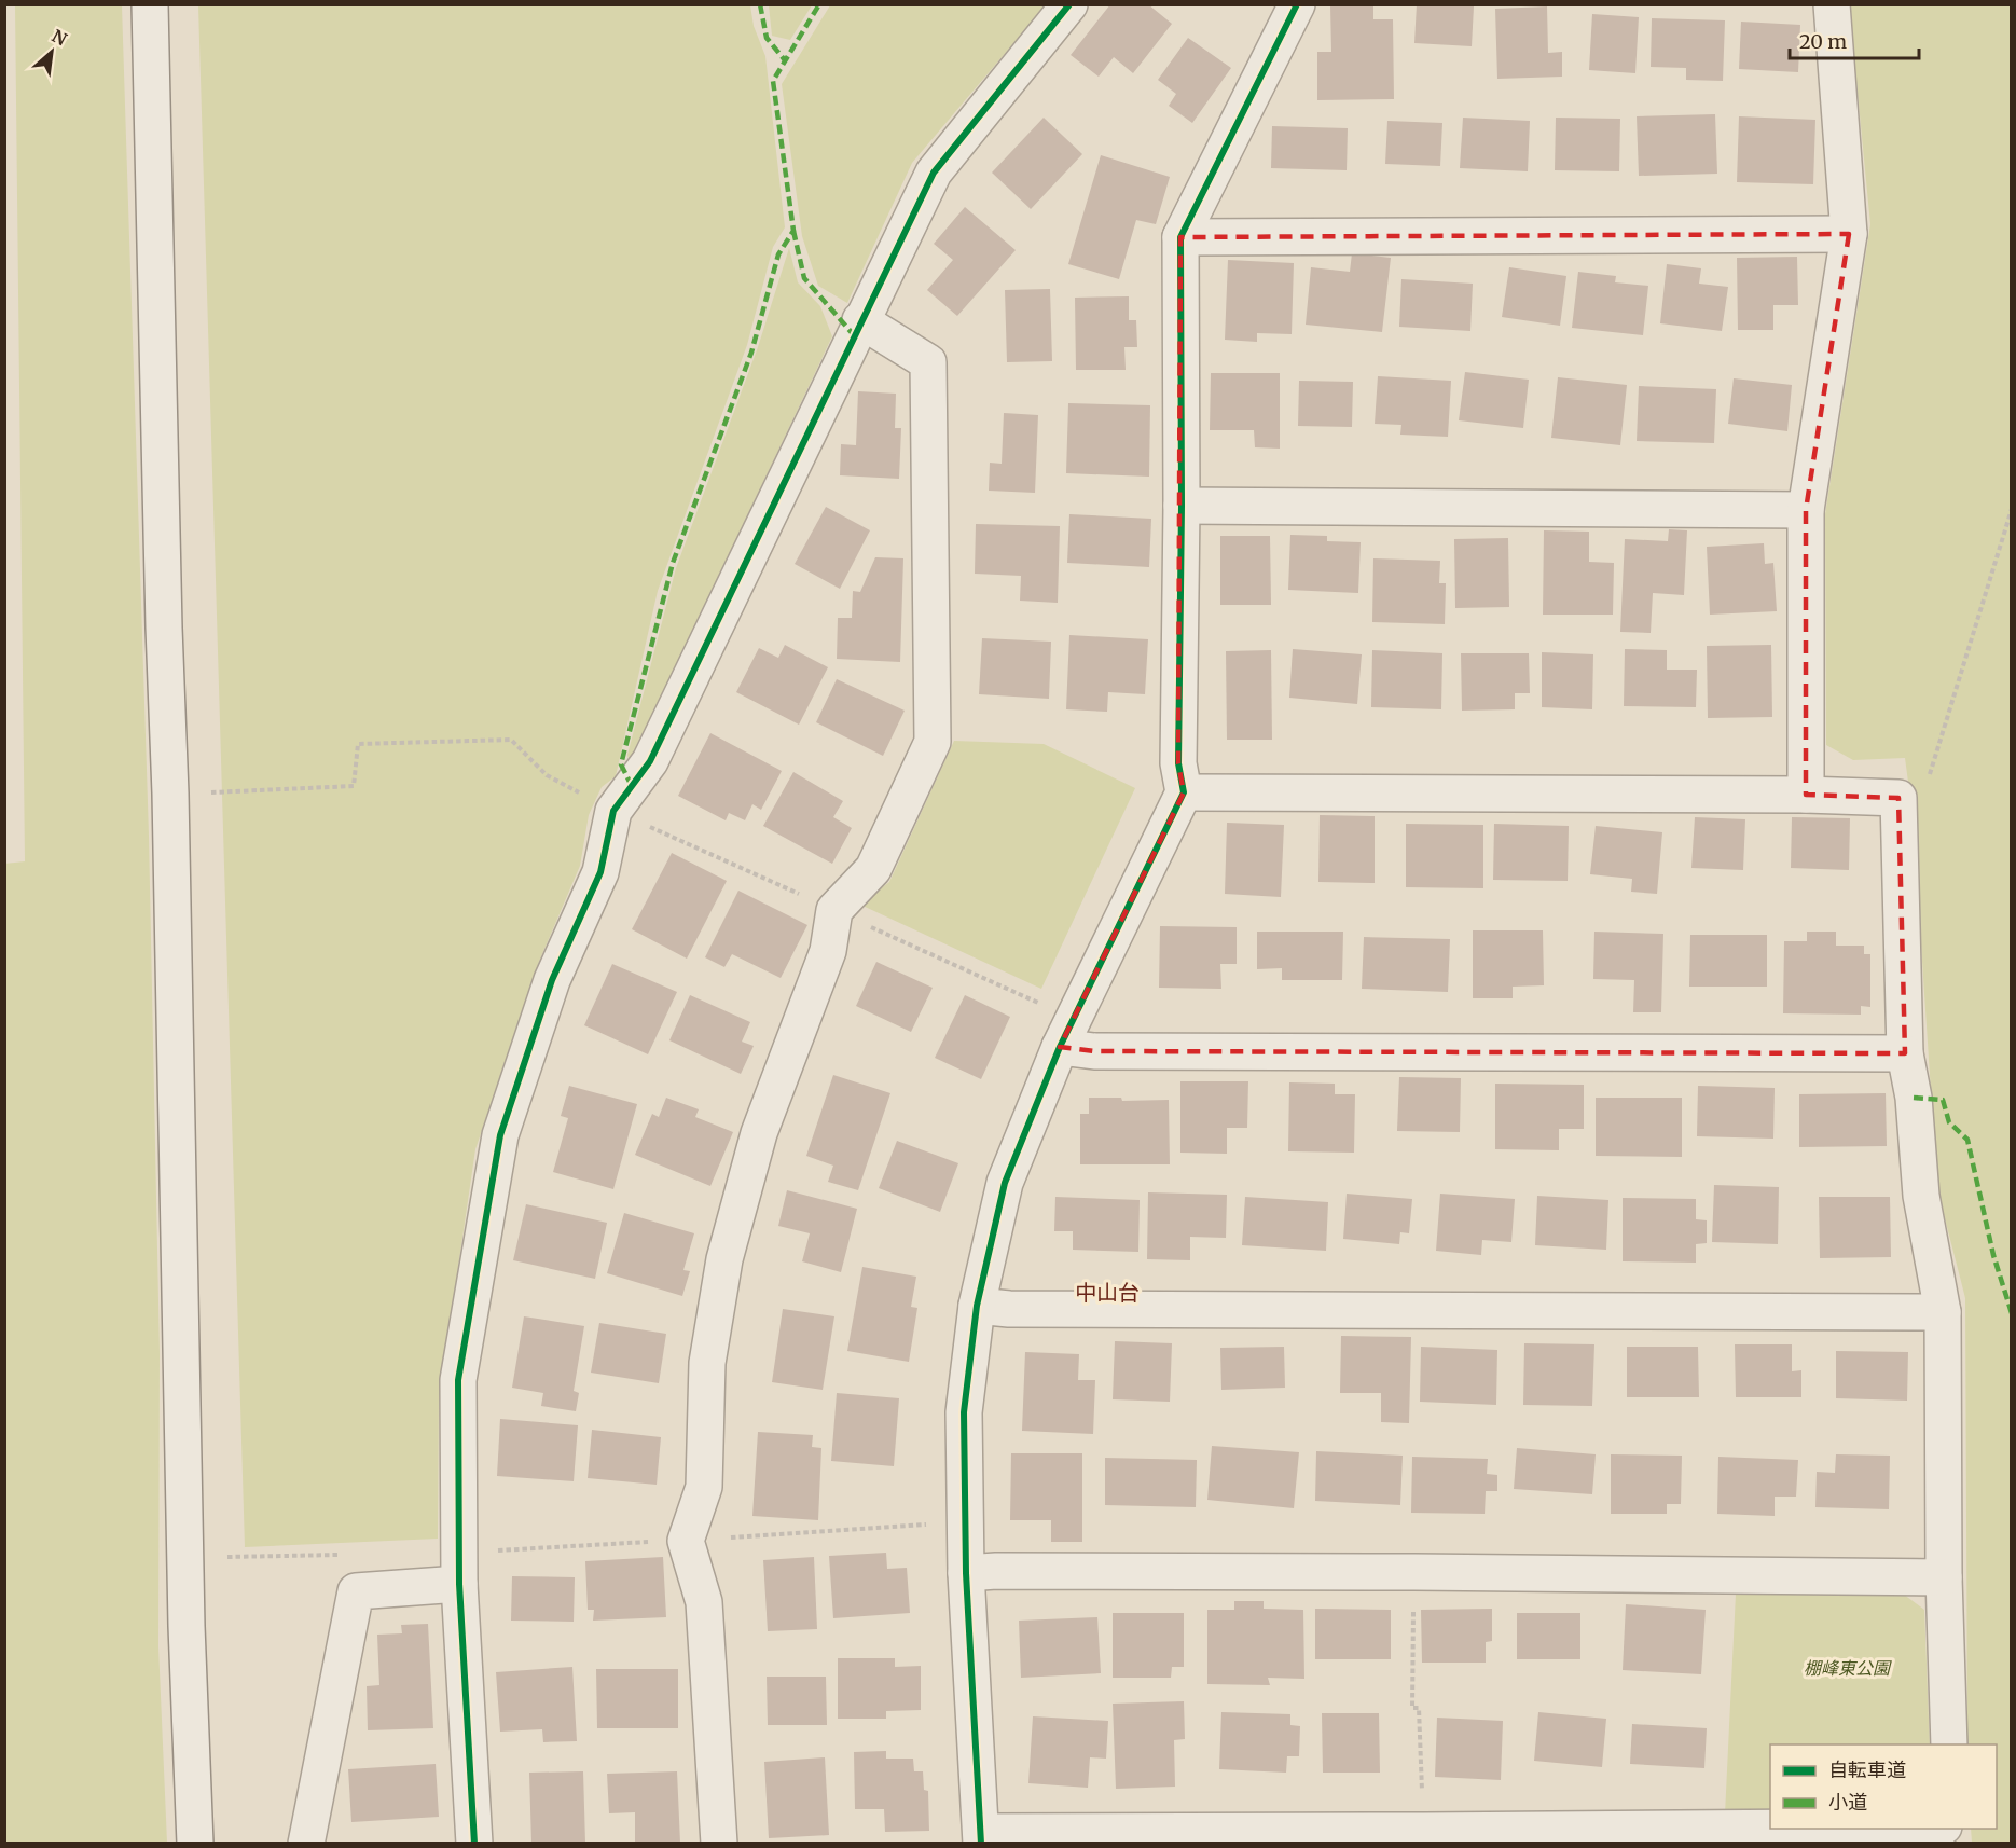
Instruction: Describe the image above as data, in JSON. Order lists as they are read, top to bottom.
{
  "districts": ["中山台"],
  "parks": ["棚峰東公園"],
  "legend": ["自転車道", "小道"],
  "scale_bar": "20 m",
  "north": "top right"
}
